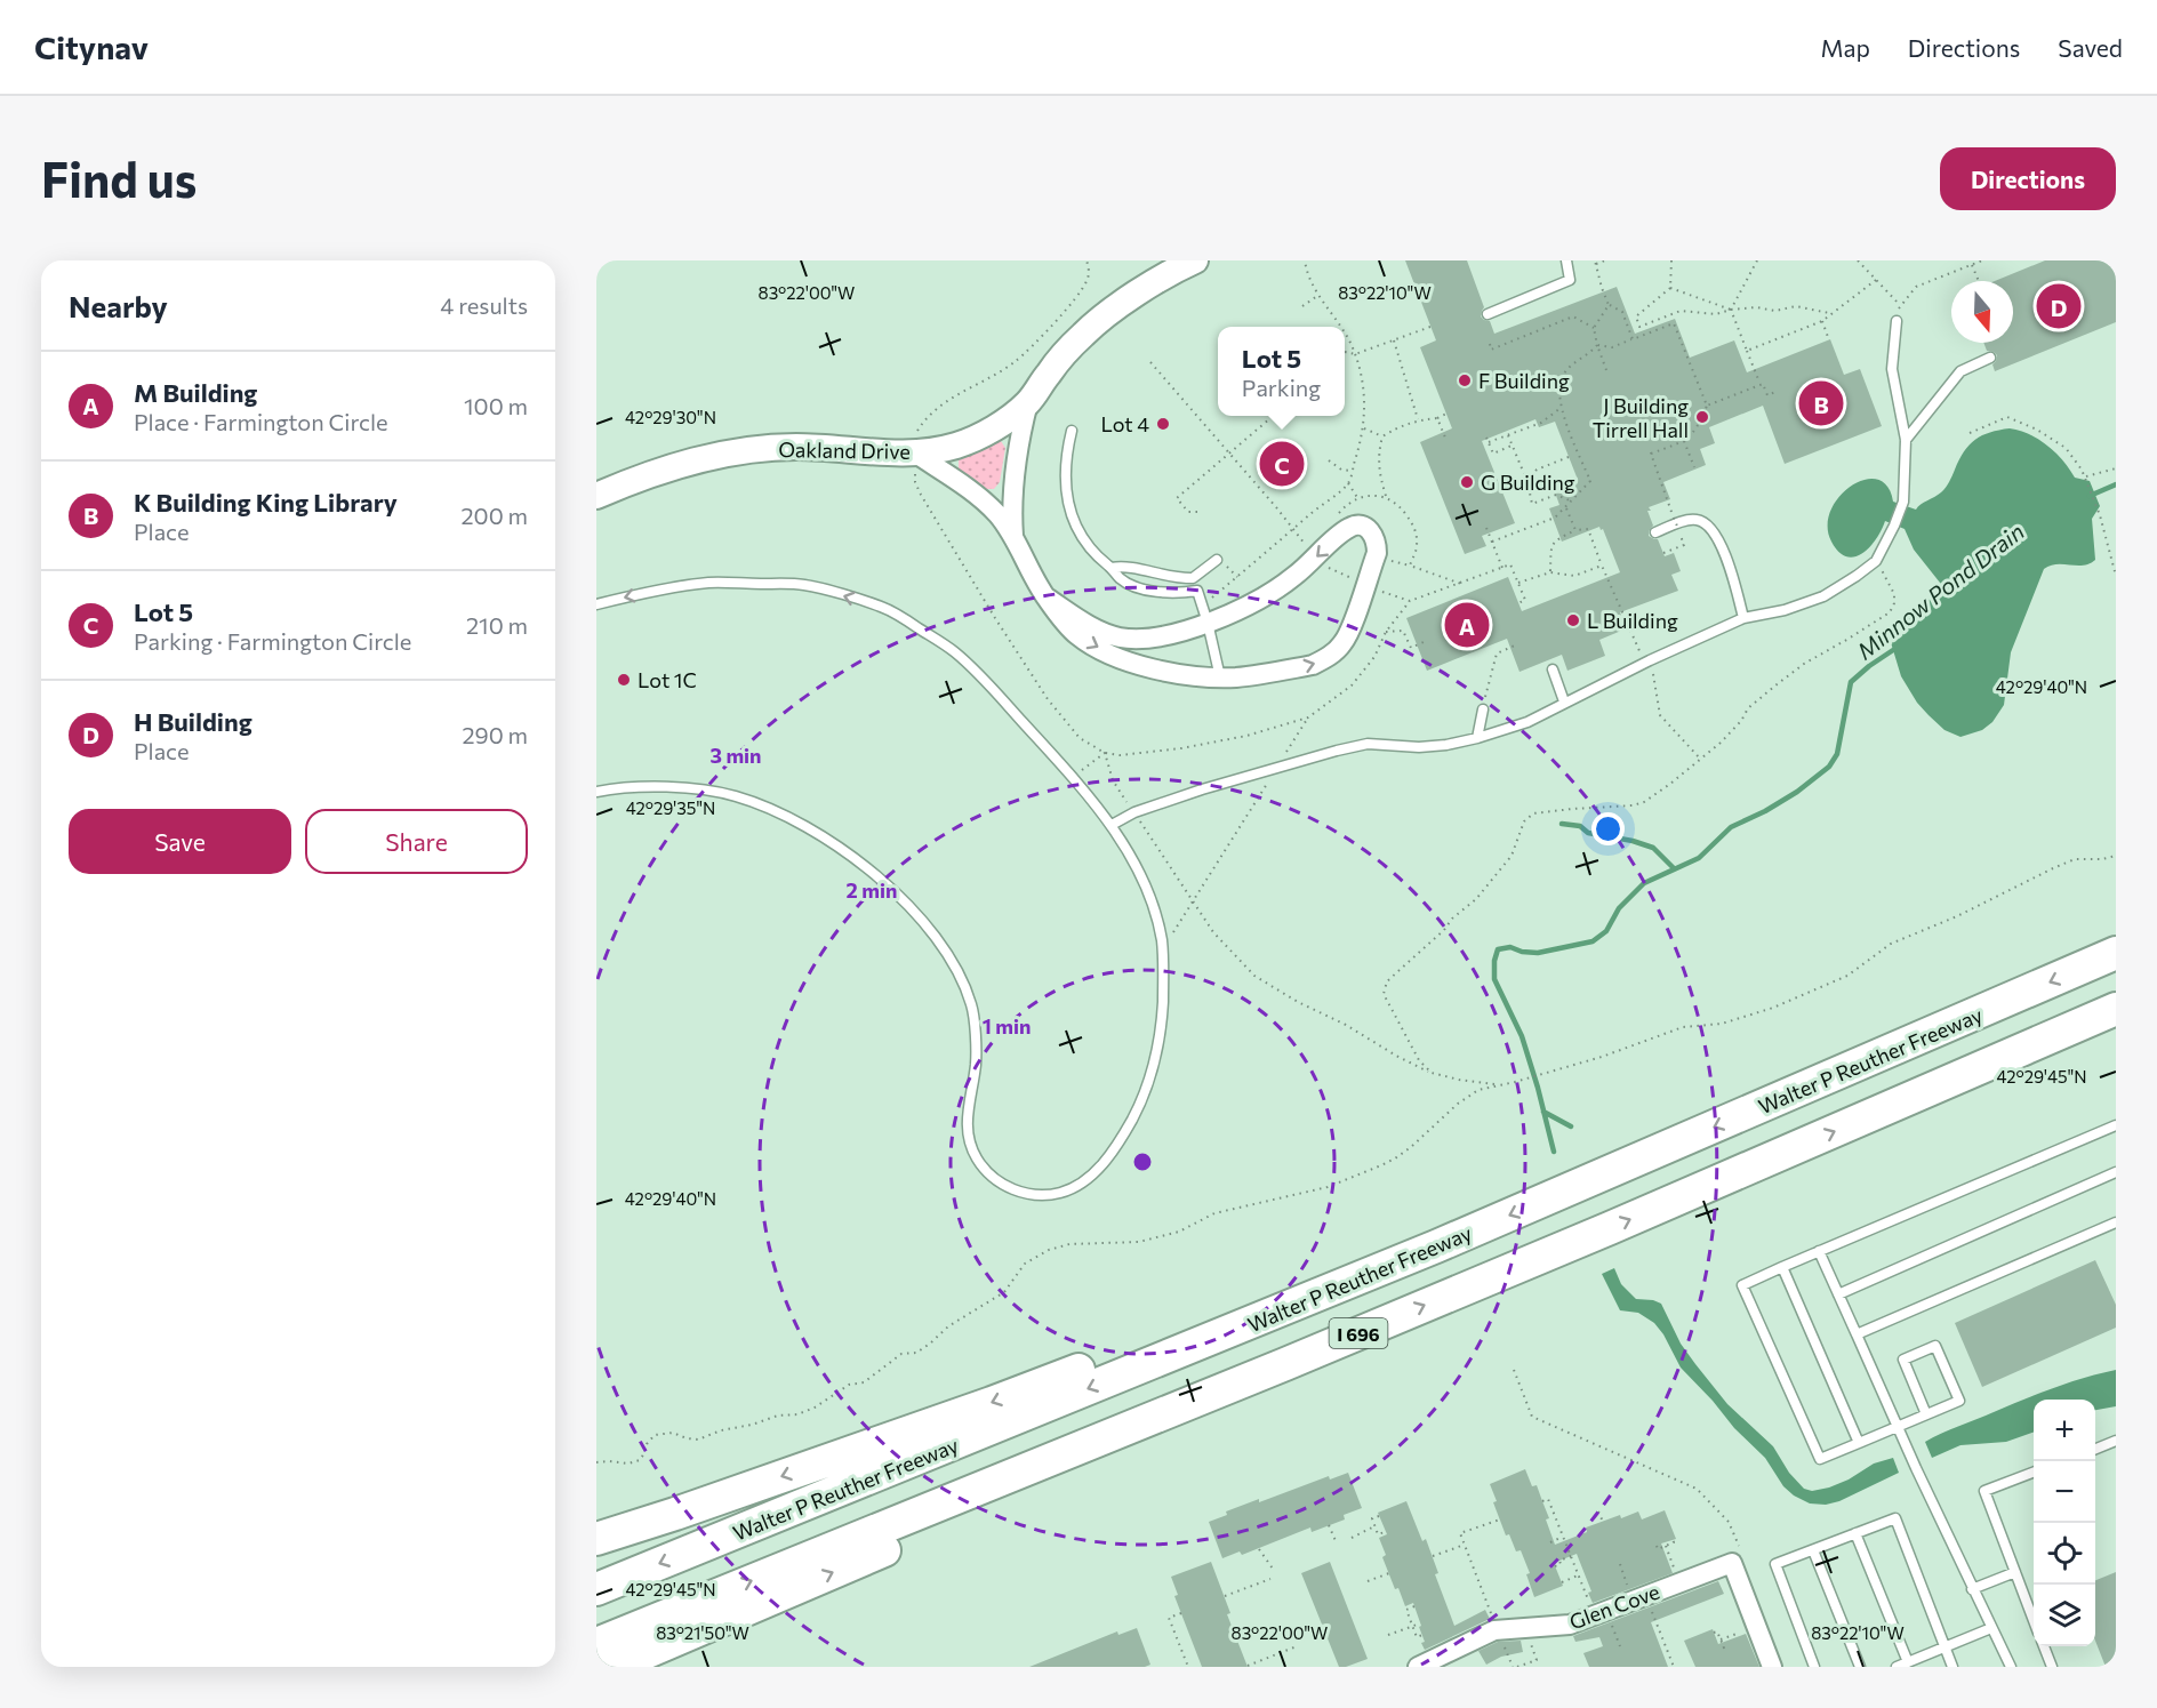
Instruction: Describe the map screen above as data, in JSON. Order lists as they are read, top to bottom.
{
  "streets": {
    "highway": ["Walter P Reuther Freeway", "I 696"],
    "street": ["Oakland Drive", "Glen Cove"]
  },
  "water": ["Minnow Pond Drain"],
  "places": [
    "F Building",
    "J Building Tirrell Hall",
    "Lot 4",
    "G Building",
    "L Building",
    "Lot 1C"
  ],
  "north": "bottom",
  "page": {
    "header": "Citynav",
    "nav": ["Map", "Directions", "Saved"],
    "buttons": [
      "Directions",
      ["Save", "Share"]
    ],
    "title": "Find us",
    "heading": ["Nearby", "4 results"],
    "pins": [
      "D",
      "B",
      "C",
      "A"
    ],
    "popup": ["Lot 5", "Parking"],
    "list": [
      {
        "mark": "A",
        "name": "M Building",
        "note": "Place · Farmington Circle",
        "value": "100 m"
      },
      {
        "mark": "B",
        "name": "K Building King Library",
        "note": "Place",
        "value": "200 m"
      },
      {
        "mark": "C",
        "name": "Lot 5",
        "note": "Parking · Farmington Circle",
        "value": "210 m"
      },
      {
        "mark": "D",
        "name": "H Building",
        "note": "Place",
        "value": "290 m"
      }
    ],
    "map_buttons": ["+", "−"]
  },
  "coordinates": [
    "83°22'00\"W",
    "83°22'10\"W",
    "42°29'30\"N",
    "42°29'40\"N",
    "42°29'35\"N",
    "42°29'45\"N",
    "83°21'50\"W"
  ],
  "rings": ["3 min", "2 min", "1 min"]
}
